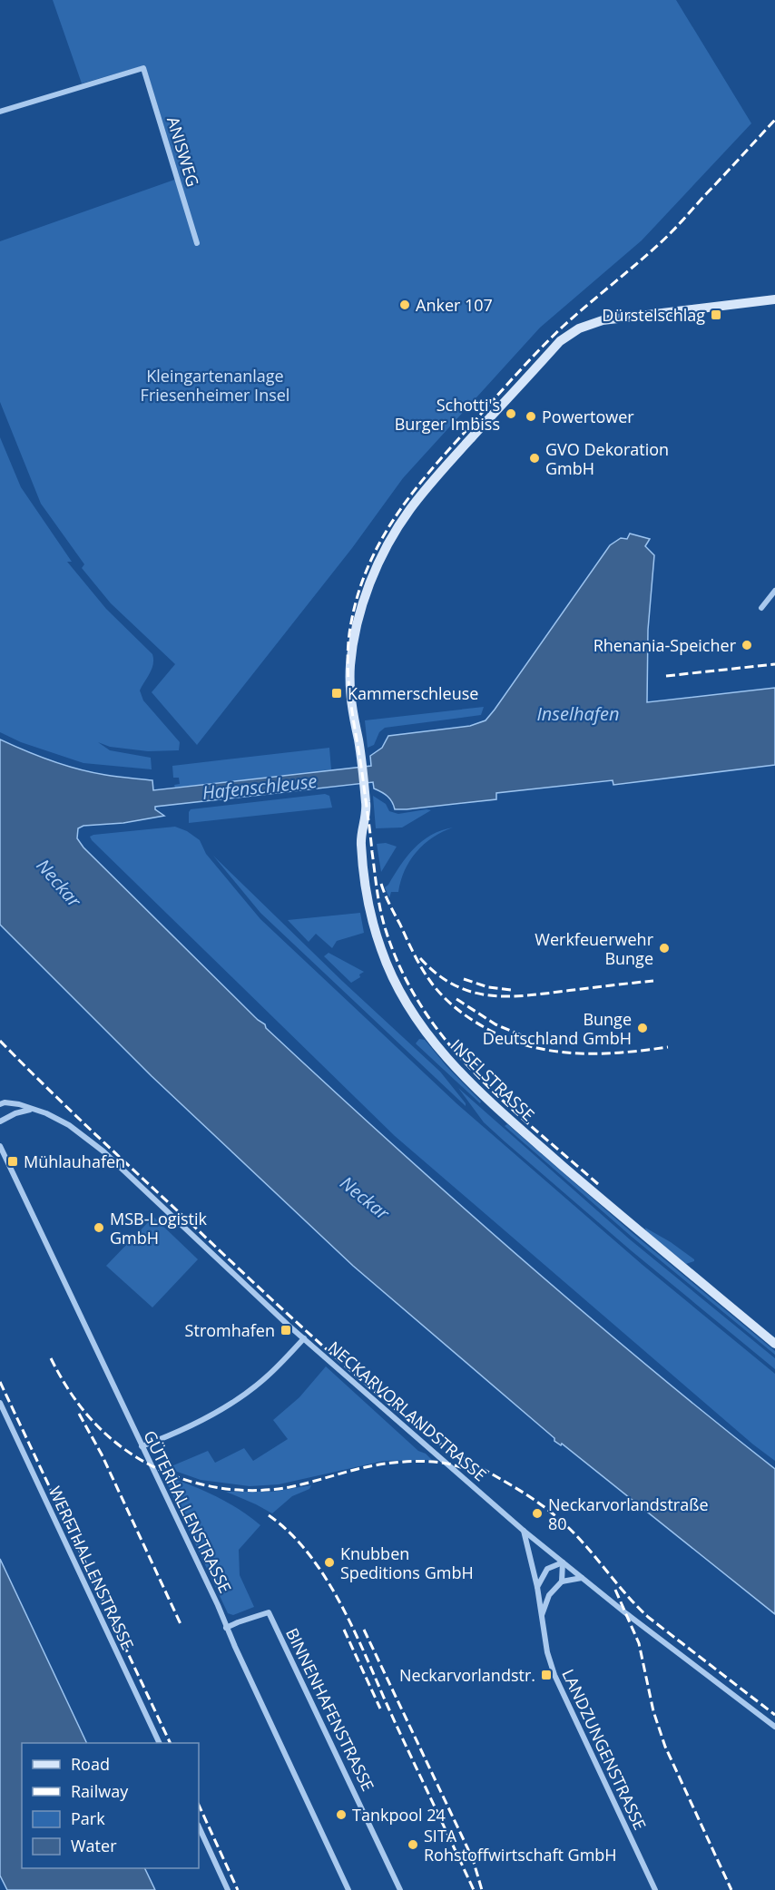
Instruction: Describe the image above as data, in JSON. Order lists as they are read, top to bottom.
{
  "streets": {
    "street": [
      "ANISWEG",
      "INSELSTRASSE",
      "NECKARVORLANDSTRASSE",
      "GÜTERHALLENSTRASSE",
      "WERFTHALLENSTRASSE",
      "BINNENHAFENSTRASSE",
      "LANDZUNGENSTRASSE"
    ]
  },
  "crossings": [
    ["NECKARVORLANDSTRASSE", "LANDZUNGENSTRASSE"],
    ["GÜTERHALLENSTRASSE", "BINNENHAFENSTRASSE"]
  ],
  "water": ["Inselhafen", "Hafenschleuse", "Neckar"],
  "parks": ["Kleingartenanlage Friesenheimer Insel"],
  "places": {
    "other": [
      "Anker 107",
      "Schotti's Burger Imbiss",
      "Powertower",
      "GVO Dekoration GmbH",
      "Rhenania-Speicher",
      "Werkfeuerwehr Bunge",
      "Bunge Deutschland GmbH",
      "MSB-Logistik GmbH",
      "Neckarvorlandstraße 80",
      "Knubben Speditions GmbH",
      "Tankpool 24",
      "SITA Rohstoffwirtschaft GmbH"
    ],
    "transit": [
      "Dürstelschlag",
      "Kammerschleuse",
      "Mühlauhafen",
      "Stromhafen",
      "Neckarvorlandstr."
    ]
  },
  "legend": [
    "Road",
    "Railway",
    "Park",
    "Water"
  ]
}
